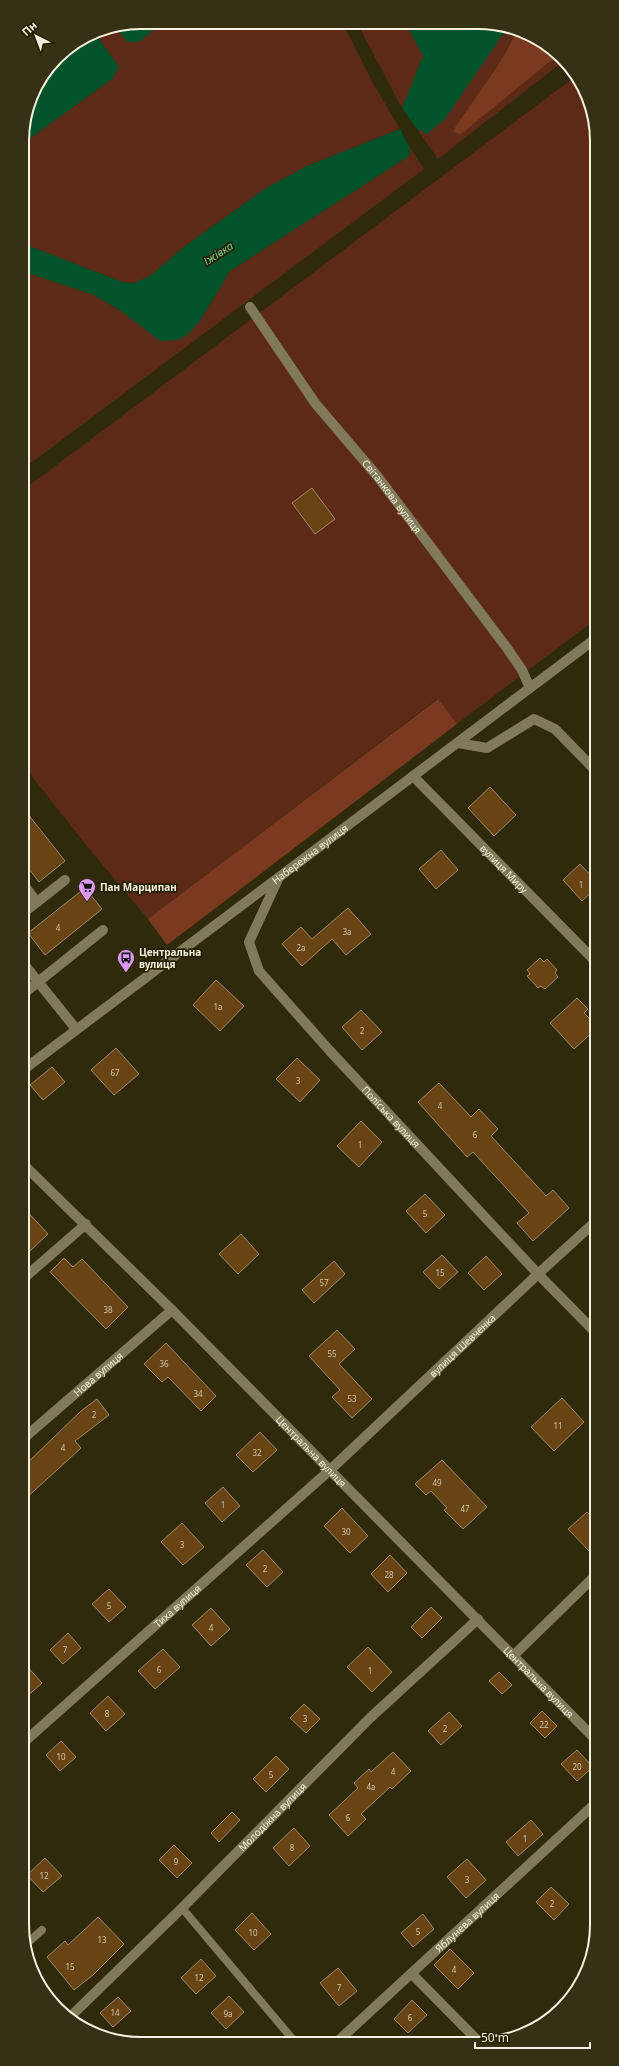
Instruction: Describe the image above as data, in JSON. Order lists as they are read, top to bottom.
{
  "streets": {
    "street": [
      "Світанкова вулиця",
      "Набережна вулиця",
      "вулиця Миру",
      "Поліська вулиця",
      "вулиця Шевченка",
      "Нова вулиця",
      "Центральна вулиця",
      "Тиха вулиця",
      "Молодіжна вулиця",
      "Яблунева вулиця"
    ]
  },
  "crossings": [
    ["Світанкова вулиця", "Набережна вулиця"],
    ["Набережна вулиця", "вулиця Миру"],
    ["Набережна вулиця", "Поліська вулиця"],
    ["Поліська вулиця", "вулиця Шевченка"],
    ["вулиця Шевченка", "Центральна вулиця"],
    ["вулиця Шевченка", "Тиха вулиця"],
    ["Нова вулиця", "Центральна вулиця"],
    ["Центральна вулиця", "Тиха вулиця"],
    ["Центральна вулиця", "Молодіжна вулиця"]
  ],
  "water": ["Іжівка"],
  "places": {
    "supermarket": ["Пан Марципан"],
    "bus stop": ["Центральна вулиця"]
  },
  "house_numbers": [
    "1",
    "4",
    "3а",
    "2а",
    "1а",
    "2",
    "67",
    "3",
    "4",
    "6",
    "1",
    "5",
    "15",
    "57",
    "38",
    "55",
    "36",
    "34",
    "53",
    "2",
    "11",
    "4",
    "32",
    "49",
    "1",
    "47",
    "30",
    "3",
    "2",
    "28",
    "5",
    "4",
    "7",
    "6",
    "1",
    "8",
    "3",
    "22",
    "2",
    "10",
    "20",
    "4",
    "5",
    "4а",
    "6",
    "1",
    "8",
    "9",
    "12",
    "3",
    "2",
    "5",
    "10",
    "13",
    "15",
    "4",
    "12",
    "7",
    "14",
    "9а",
    "6"
  ],
  "scale_bar": "50 m",
  "north": "top left"
}
